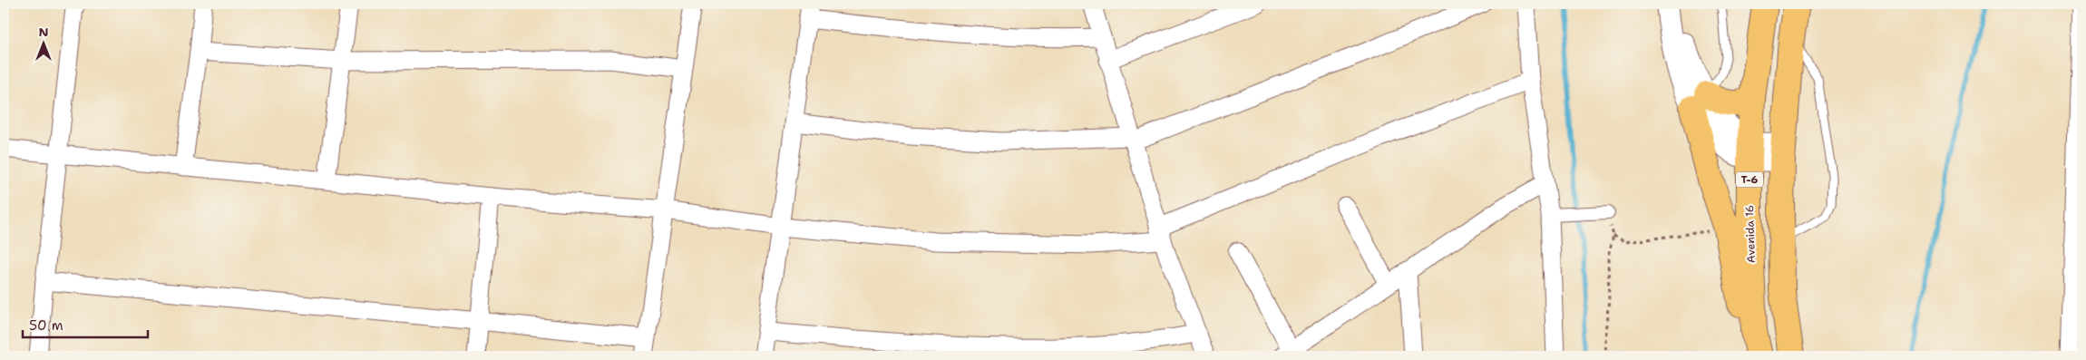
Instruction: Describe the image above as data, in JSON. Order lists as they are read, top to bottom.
{
  "streets": {
    "highway": ["T-6", "Avenida 16"]
  },
  "crossings": [
    ["T-6", "Avenida 16"]
  ],
  "scale_bar": "50 m",
  "north": "top"
}
